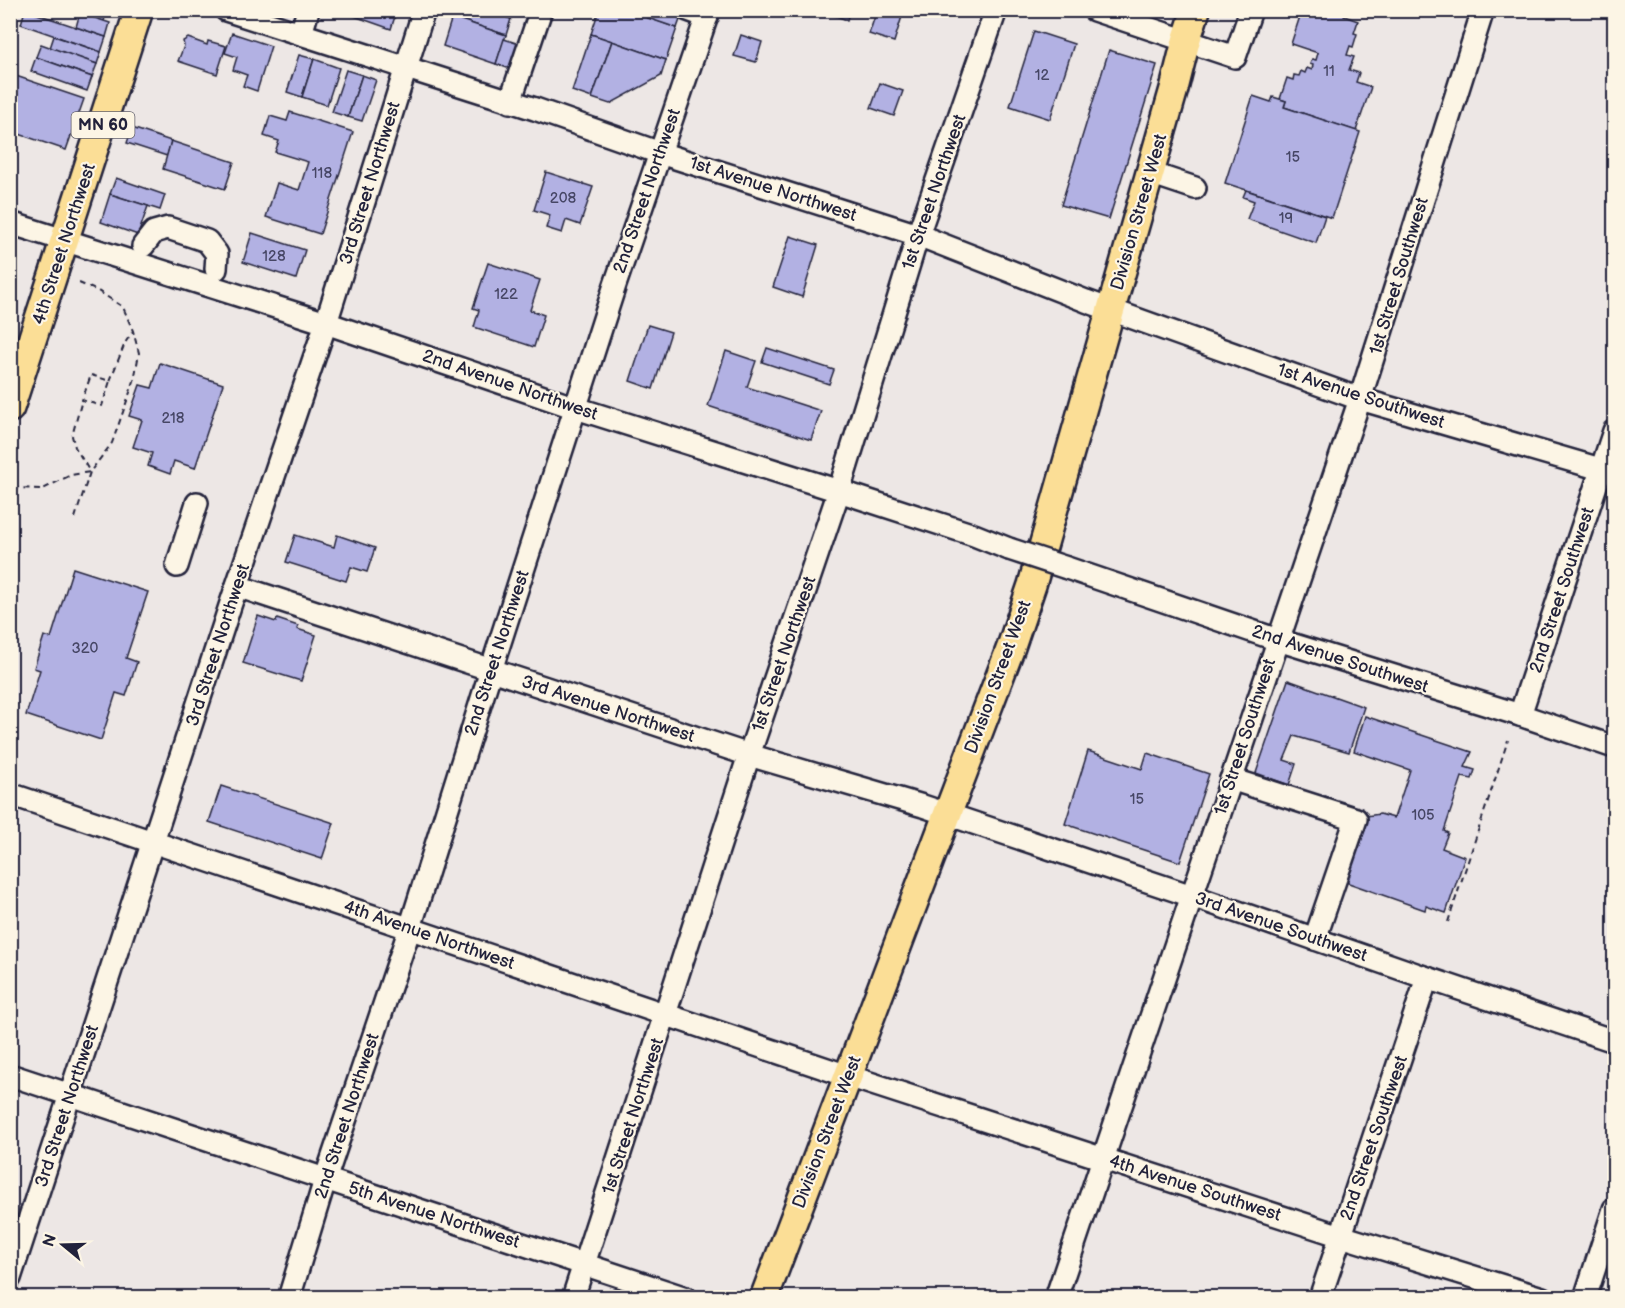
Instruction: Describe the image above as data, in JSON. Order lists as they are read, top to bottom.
{
  "streets": {
    "main road": ["MN 60", "Division Street West", "4th Street Northwest"],
    "street": [
      "3rd Street Northwest",
      "1st Avenue Northwest",
      "2nd Street Northwest",
      "1st Street Northwest",
      "1st Street Southwest",
      "2nd Avenue Northwest",
      "1st Avenue Southwest",
      "2nd Street Southwest",
      "2nd Avenue Southwest",
      "3rd Avenue Northwest",
      "3rd Avenue Southwest",
      "4th Avenue Northwest",
      "4th Avenue Southwest",
      "5th Avenue Northwest"
    ]
  },
  "crossings": [
    ["3rd Street Northwest", "1st Avenue Northwest"],
    ["3rd Street Northwest", "2nd Avenue Northwest"],
    ["3rd Street Northwest", "3rd Avenue Northwest"],
    ["3rd Street Northwest", "4th Avenue Northwest"],
    ["3rd Street Northwest", "5th Avenue Northwest"],
    ["1st Avenue Northwest", "2nd Street Northwest"],
    ["1st Avenue Northwest", "1st Street Northwest"],
    ["1st Avenue Northwest", "Division Street West"],
    ["1st Avenue Northwest", "1st Avenue Southwest"],
    ["2nd Street Northwest", "2nd Avenue Northwest"],
    ["2nd Street Northwest", "3rd Avenue Northwest"],
    ["2nd Street Northwest", "4th Avenue Northwest"],
    ["2nd Street Northwest", "5th Avenue Northwest"],
    ["1st Street Northwest", "2nd Avenue Northwest"],
    ["1st Street Northwest", "3rd Avenue Northwest"],
    ["1st Street Northwest", "4th Avenue Northwest"],
    ["1st Street Northwest", "5th Avenue Northwest"],
    ["Division Street West", "1st Avenue Southwest"],
    ["Division Street West", "3rd Avenue Northwest"],
    ["Division Street West", "3rd Avenue Southwest"],
    ["Division Street West", "4th Avenue Northwest"],
    ["Division Street West", "4th Avenue Southwest"],
    ["4th Street Northwest", "2nd Avenue Northwest"],
    ["1st Street Southwest", "1st Avenue Southwest"],
    ["1st Street Southwest", "2nd Avenue Southwest"],
    ["1st Street Southwest", "3rd Avenue Southwest"],
    ["1st Street Southwest", "4th Avenue Southwest"],
    ["2nd Avenue Northwest", "2nd Avenue Southwest"],
    ["1st Avenue Southwest", "2nd Street Southwest"],
    ["2nd Street Southwest", "2nd Avenue Southwest"],
    ["2nd Street Southwest", "3rd Avenue Southwest"],
    ["2nd Street Southwest", "4th Avenue Southwest"],
    ["3rd Avenue Northwest", "3rd Avenue Southwest"],
    ["4th Avenue Northwest", "4th Avenue Southwest"]
  ],
  "house_numbers": [
    "11",
    "12",
    "15",
    "118",
    "208",
    "19",
    "128",
    "122",
    "218",
    "320",
    "15",
    "105"
  ],
  "north": "left"
}
